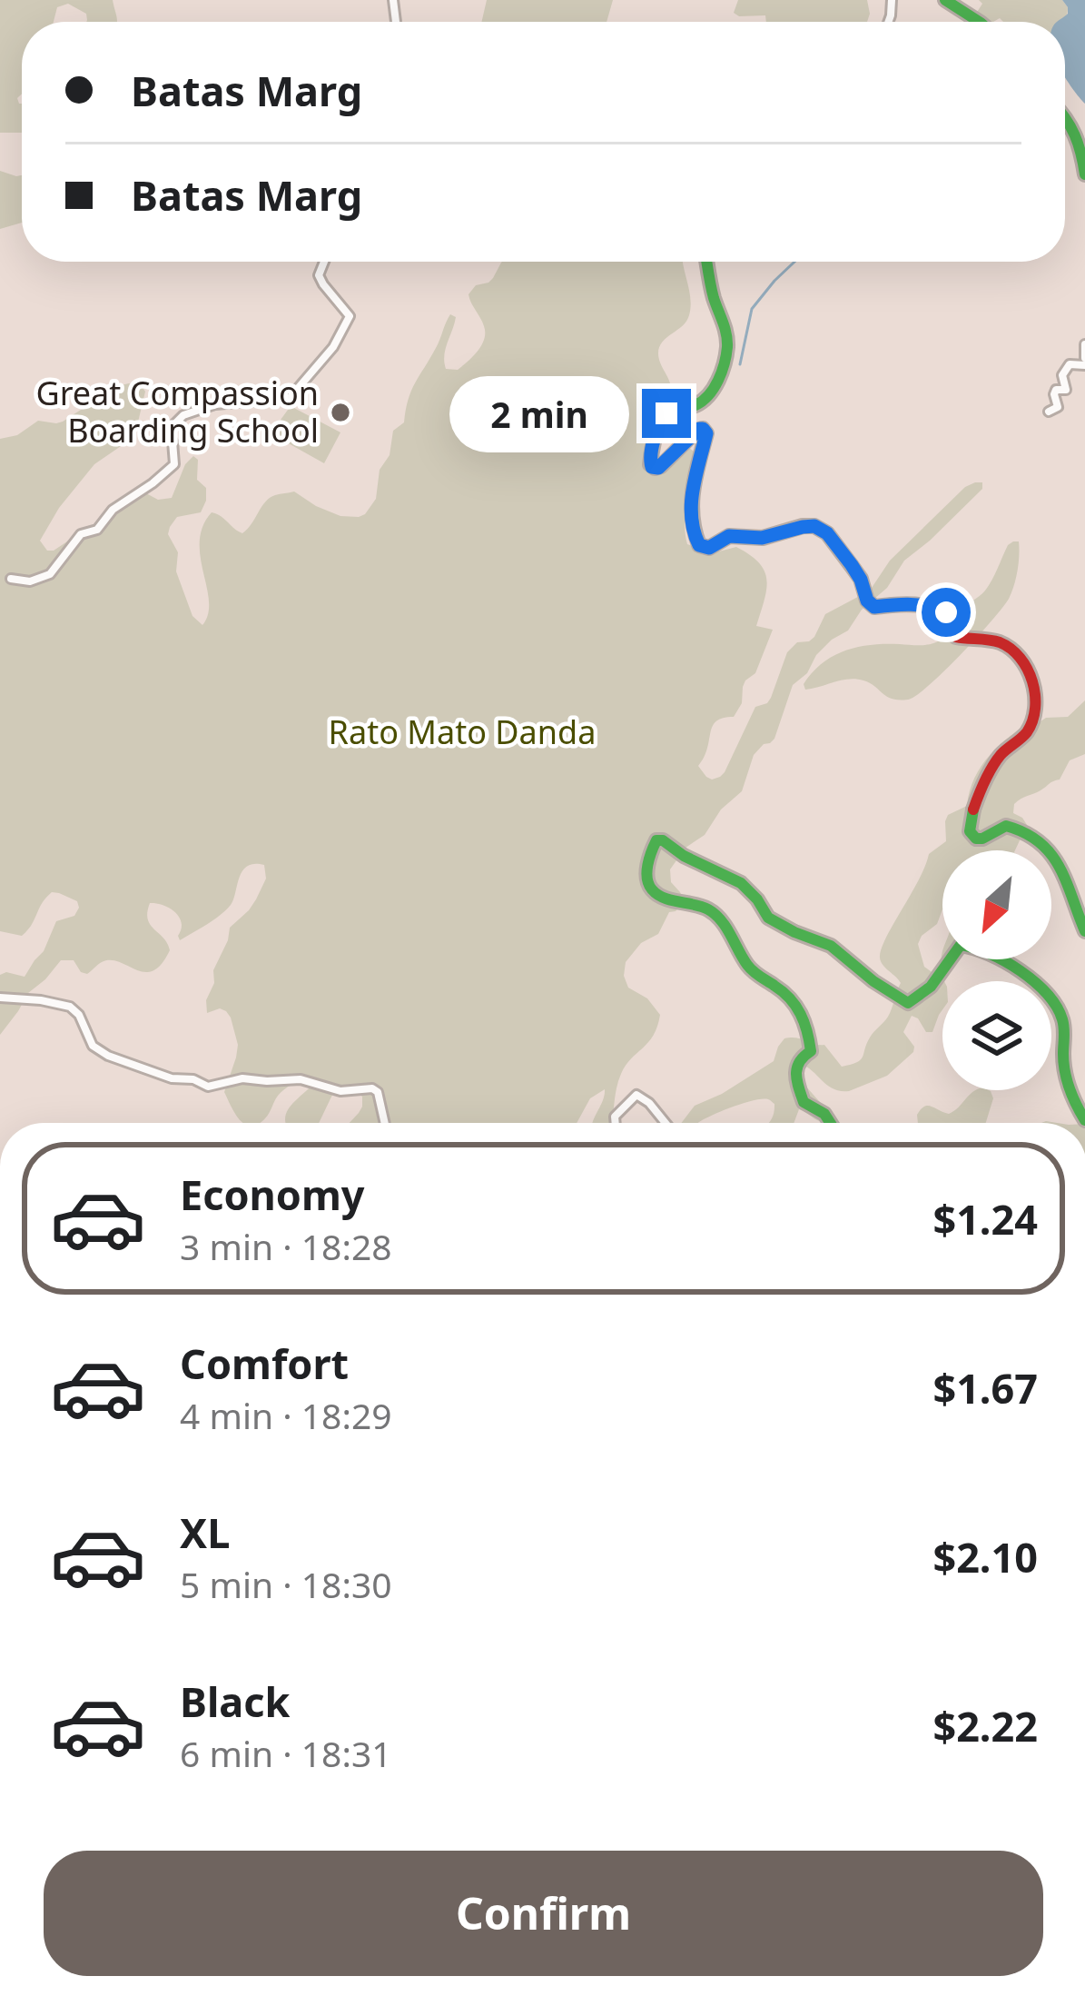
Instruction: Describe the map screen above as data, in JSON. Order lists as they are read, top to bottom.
{
  "parks": ["Rato Mato Danda"],
  "places": ["Great Compassion Boarding School"],
  "north": "bottom left",
  "page": {
    "banner": ["Batas Marg", "Batas Marg"],
    "bubble": "2 min",
    "list": [
      {
        "name": "Economy",
        "note": "3 min · 18:28",
        "value": "$1.24"
      },
      {
        "name": "Comfort",
        "note": "4 min · 18:29",
        "value": "$1.67"
      },
      {
        "name": "XL",
        "note": "5 min · 18:30",
        "value": "$2.10"
      },
      {
        "name": "Black",
        "note": "6 min · 18:31",
        "value": "$2.22"
      }
    ],
    "buttons": "Confirm"
  }
}
